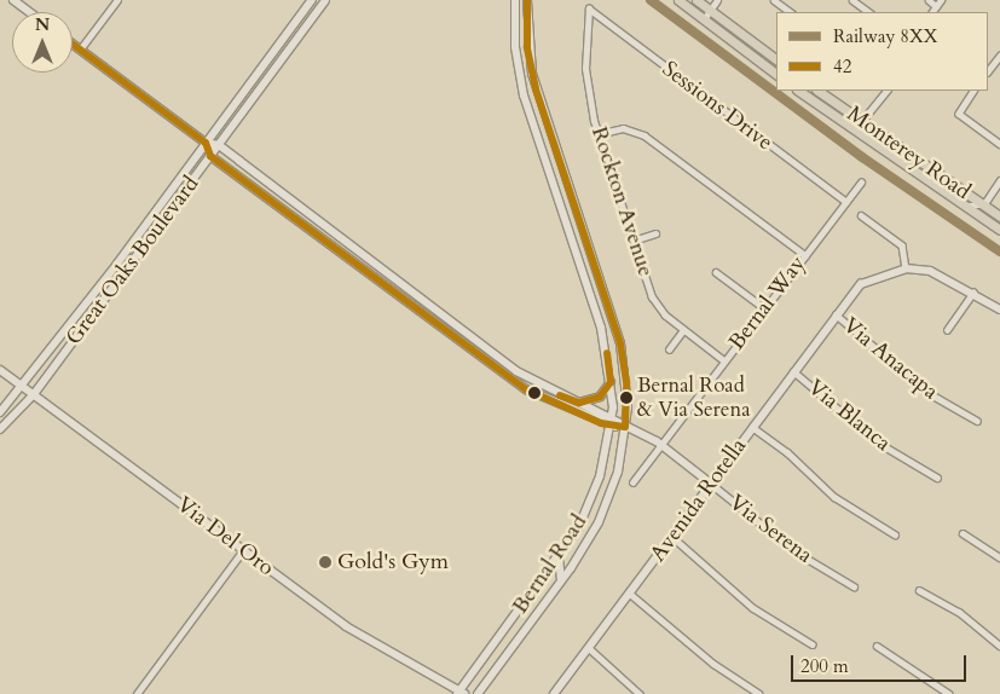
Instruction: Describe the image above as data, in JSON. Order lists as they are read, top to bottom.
{
  "streets": {
    "main road": [
      "Monterey Road",
      "Great Oaks Boulevard",
      "Avenida Rotella",
      "Via Serena",
      "Via Del Oro",
      "Bernal Road"
    ],
    "street": [
      "Sessions Drive",
      "Rockton Avenue",
      "Bernal Way",
      "Via Anacapa",
      "Via Blanca"
    ]
  },
  "crossings": [
    ["Sessions Drive", "Rockton Avenue"],
    ["Sessions Drive", "Bernal Way"],
    ["Rockton Avenue", "Bernal Way"],
    ["Great Oaks Boulevard", "Via Del Oro"],
    ["Bernal Way", "Via Serena"],
    ["Via Anacapa", "Avenida Rotella"],
    ["Via Blanca", "Avenida Rotella"],
    ["Avenida Rotella", "Via Serena"],
    ["Via Serena", "Bernal Road"],
    ["Via Del Oro", "Bernal Road"]
  ],
  "places": ["Bernal Road & Via Serena", "Gold's Gym"],
  "lines": ["rail line 8XX", "transit line 42"],
  "legend": ["Railway 8XX", "42"],
  "scale_bar": "200 m",
  "north": "top"
}
